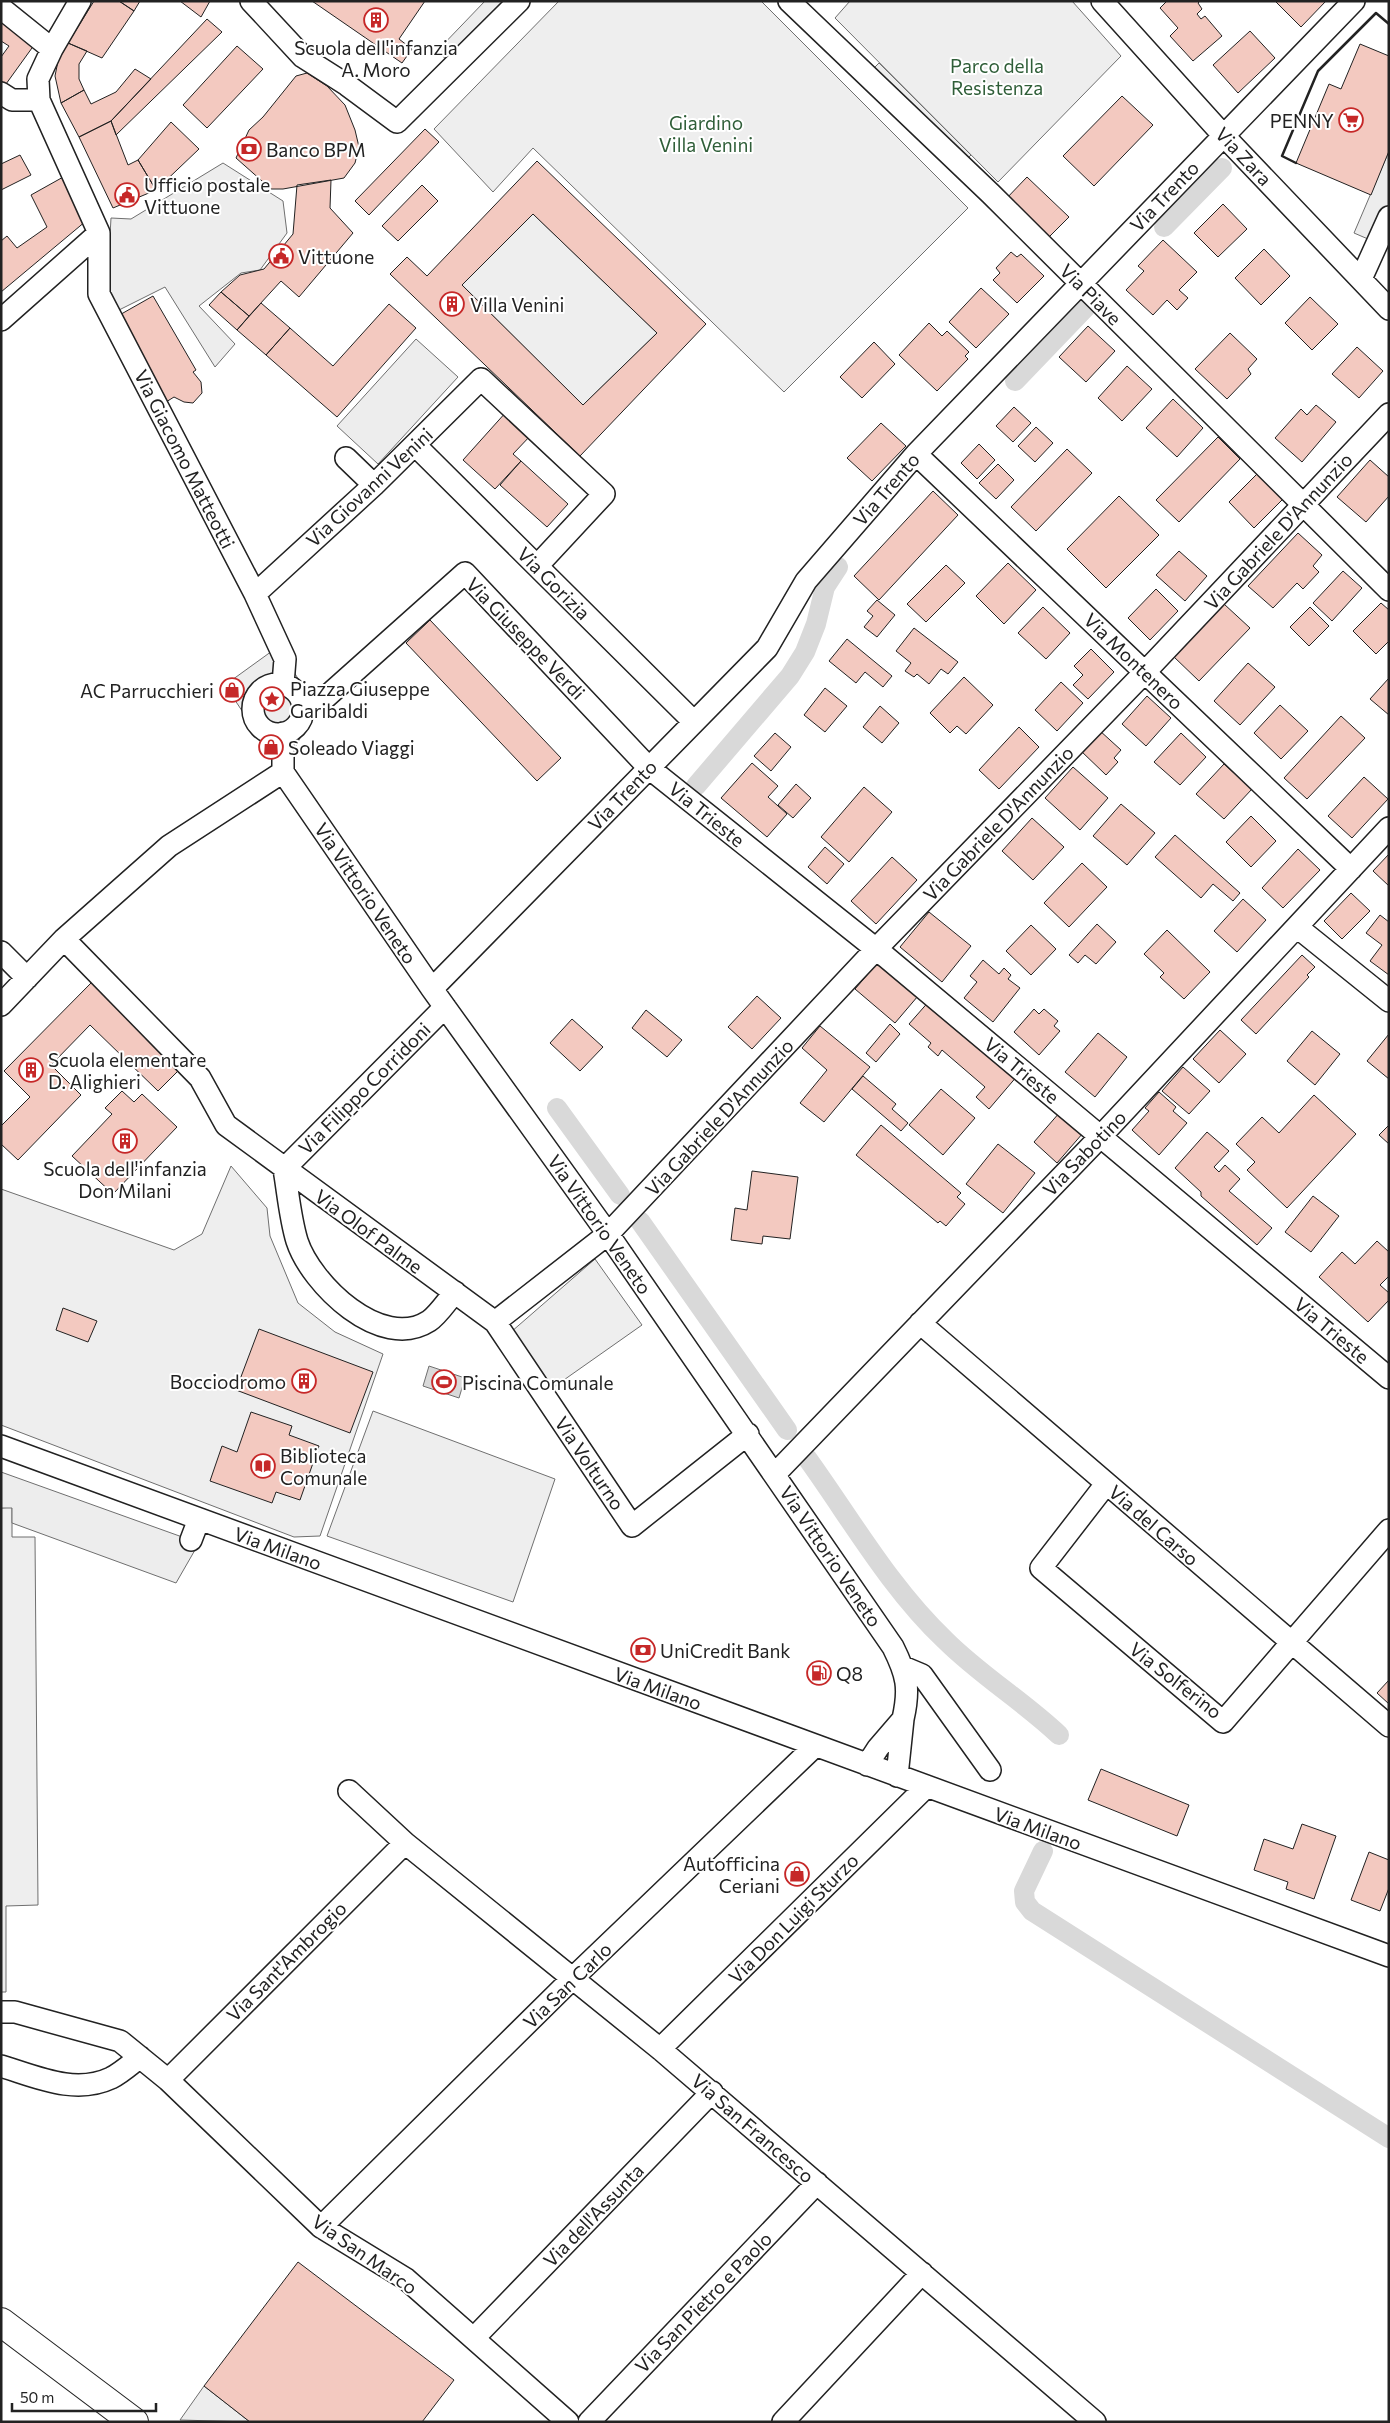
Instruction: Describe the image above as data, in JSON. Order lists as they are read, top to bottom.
{
  "streets": {
    "street": [
      "Via Zara",
      "Via Trento",
      "Via Piave",
      "Via Giacomo Matteotti",
      "Via Giovanni Venini",
      "Via Gabriele D'Annunzio",
      "Via Gorizia",
      "Via Giuseppe Verdi",
      "Via Montenero",
      "Via Trieste",
      "Via Vittorio Veneto",
      "Via Filippo Corridoni",
      "Via Sabotino",
      "Via Olof Palme",
      "Via Volturno",
      "Via del Carso",
      "Via Milano",
      "Via Solferino",
      "Via Don Luigi Sturzo",
      "Via Sant'Ambrogio",
      "Via San Carlo",
      "Via San Francesco",
      "Via dell'Assunta",
      "Via San Marco",
      "Via San Pietro e Paolo"
    ]
  },
  "crossings": [
    ["Via Zara", "Via Trento"],
    ["Via Trento", "Via Piave"],
    ["Via Trento", "Via Gorizia"],
    ["Via Trento", "Via Giuseppe Verdi"],
    ["Via Trento", "Via Montenero"],
    ["Via Trento", "Via Trieste"],
    ["Via Trento", "Via Vittorio Veneto"],
    ["Via Piave", "Via Gabriele D'Annunzio"],
    ["Via Giacomo Matteotti", "Via Giovanni Venini"],
    ["Via Giacomo Matteotti", "Via Giuseppe Verdi"],
    ["Via Giovanni Venini", "Via Gorizia"],
    ["Via Gabriele D'Annunzio", "Via Montenero"],
    ["Via Gabriele D'Annunzio", "Via Trieste"],
    ["Via Gabriele D'Annunzio", "Via Vittorio Veneto"],
    ["Via Giuseppe Verdi", "Via Trieste"],
    ["Via Montenero", "Via Sabotino"],
    ["Via Trieste", "Via Sabotino"],
    ["Via Vittorio Veneto", "Via Filippo Corridoni"],
    ["Via Vittorio Veneto", "Via Sabotino"],
    ["Via Vittorio Veneto", "Via Volturno"],
    ["Via Vittorio Veneto", "Via Milano"],
    ["Via Filippo Corridoni", "Via Olof Palme"],
    ["Via Sabotino", "Via del Carso"],
    ["Via Olof Palme", "Via Volturno"],
    ["Via del Carso", "Via Solferino"],
    ["Via Milano", "Via Don Luigi Sturzo"],
    ["Via Milano", "Via San Carlo"],
    ["Via Don Luigi Sturzo", "Via San Francesco"],
    ["Via Sant'Ambrogio", "Via San Francesco"],
    ["Via Sant'Ambrogio", "Via San Marco"],
    ["Via San Carlo", "Via San Francesco"],
    ["Via San Carlo", "Via San Marco"],
    ["Via San Francesco", "Via dell'Assunta"],
    ["Via San Francesco", "Via San Pietro e Paolo"],
    ["Via dell'Assunta", "Via San Marco"]
  ],
  "parks": ["Parco della Resistenza", "Giardino Villa Venini"],
  "places": {
    "building": [
      "Scuola dell'infanzia A. Moro",
      "Villa Venini",
      "Scuola elementare D. Alighieri",
      "Scuola dell'infanzia Don Milani",
      "Bocciodromo"
    ],
    "supermarket": ["PENNY"],
    "bank": ["Banco BPM", "UniCredit Bank"],
    "public building": ["Ufficio postale Vittuone", "Vittuone"],
    "shop": ["AC Parrucchieri", "Soleado Viaggi", "Autofficina Ceriani"],
    "place": ["Piazza Giuseppe Garibaldi"],
    "sports": ["Piscina Comunale"],
    "library": ["Biblioteca Comunale"],
    "fuel station": ["Q8"]
  },
  "scale_bar": "50 m"
}
